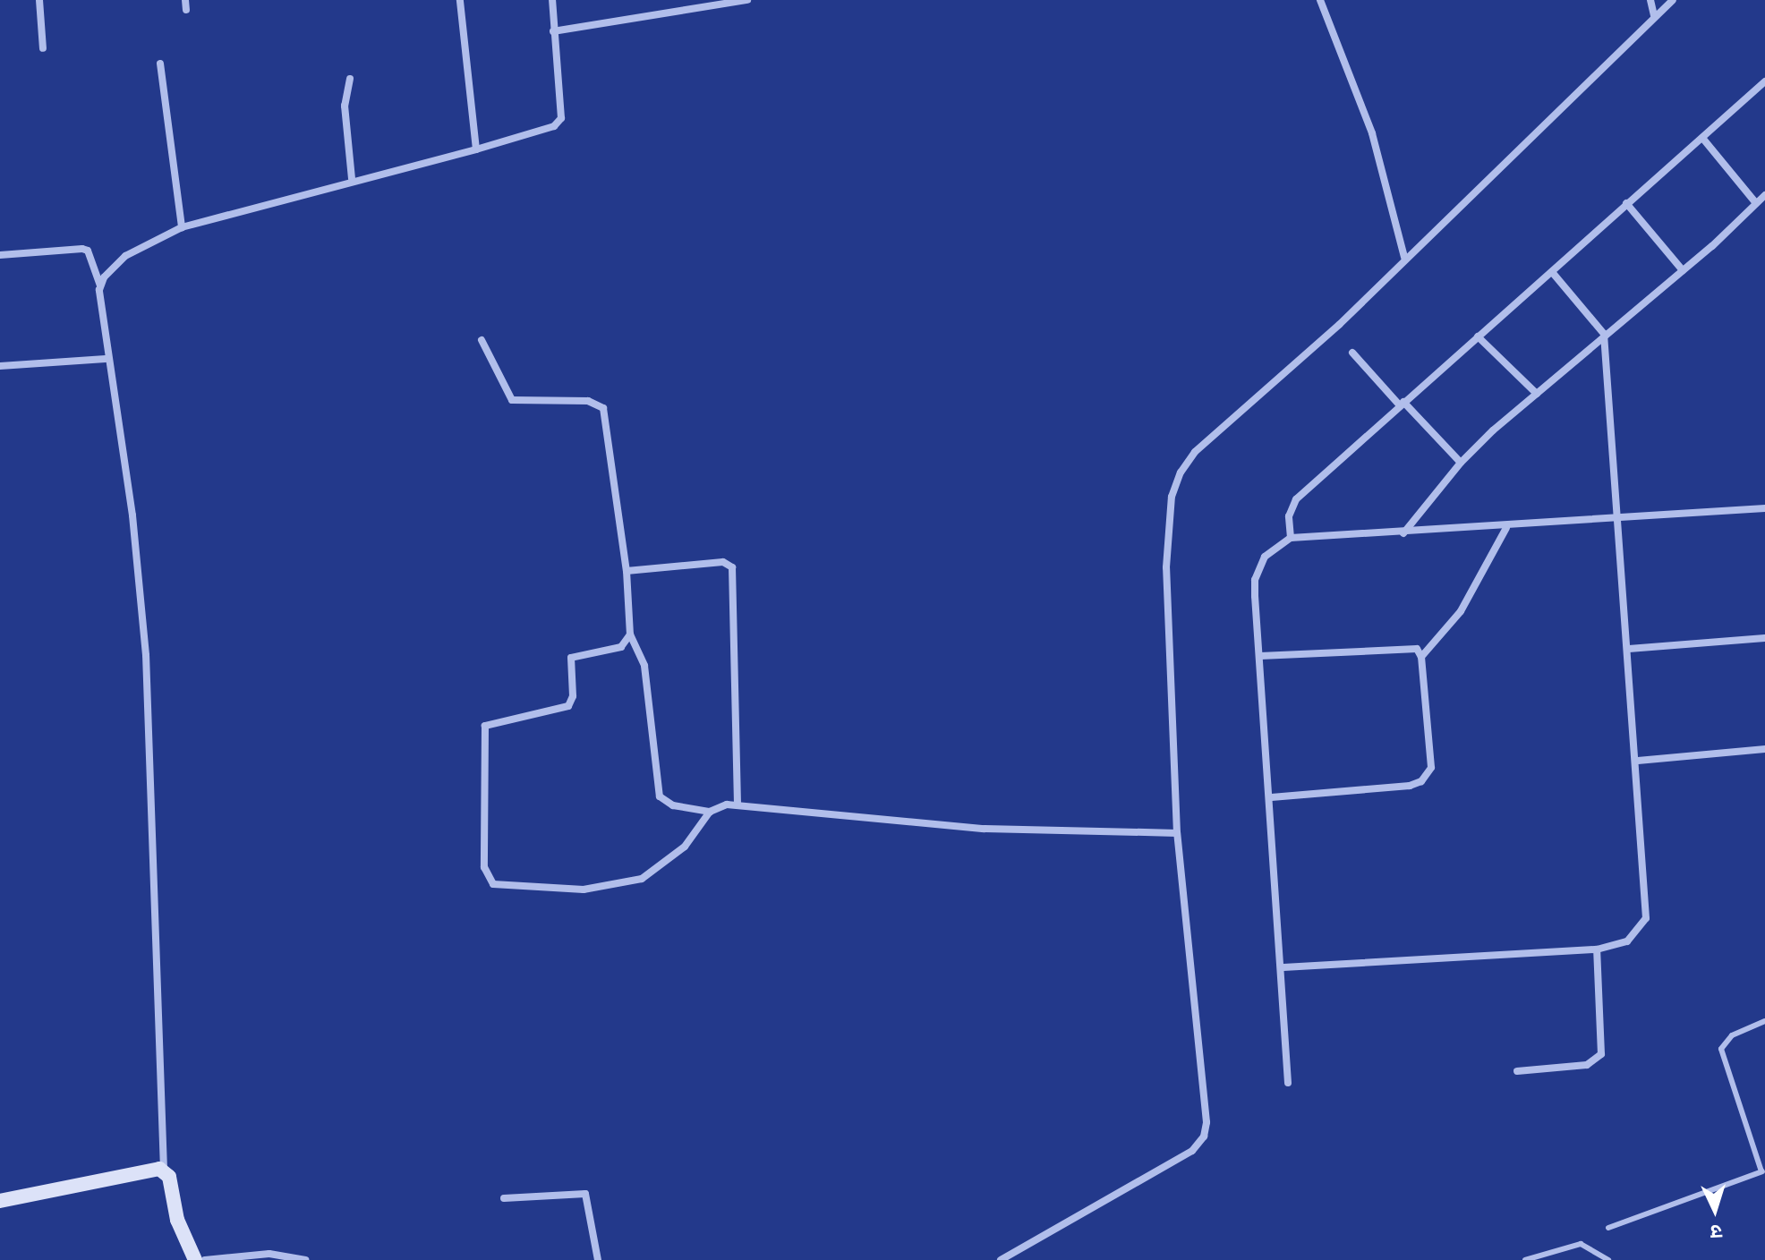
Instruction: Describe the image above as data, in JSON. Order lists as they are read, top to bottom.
{
  "north": "bottom"
}
